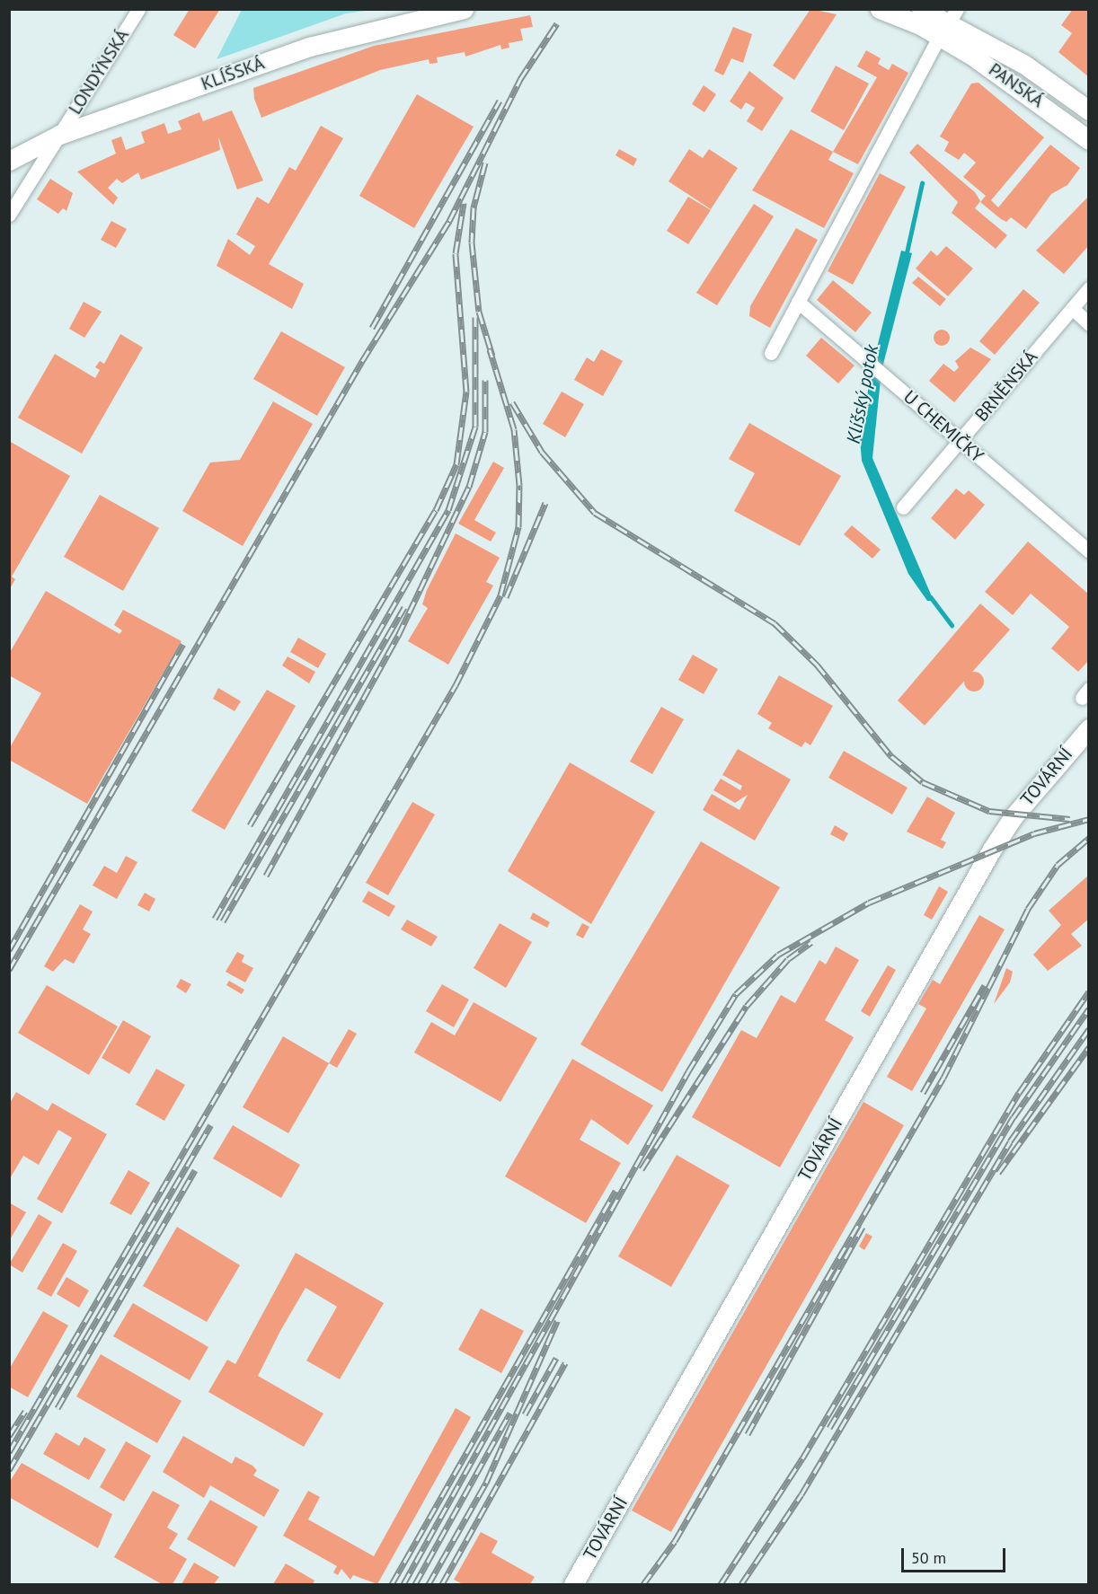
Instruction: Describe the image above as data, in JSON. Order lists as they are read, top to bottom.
{
  "streets": {
    "street": [
      "LONDÝNSKÁ",
      "KLÍŠSKÁ",
      "PANSKÁ",
      "BRNĚNSKÁ",
      "U CHEMIČKY",
      "TOVÁRNÍ"
    ]
  },
  "crossings": [
    ["LONDÝNSKÁ", "KLÍŠSKÁ"],
    ["BRNĚNSKÁ", "U CHEMIČKY"]
  ],
  "water": ["Klíšský potok"],
  "scale_bar": "50 m"
}
